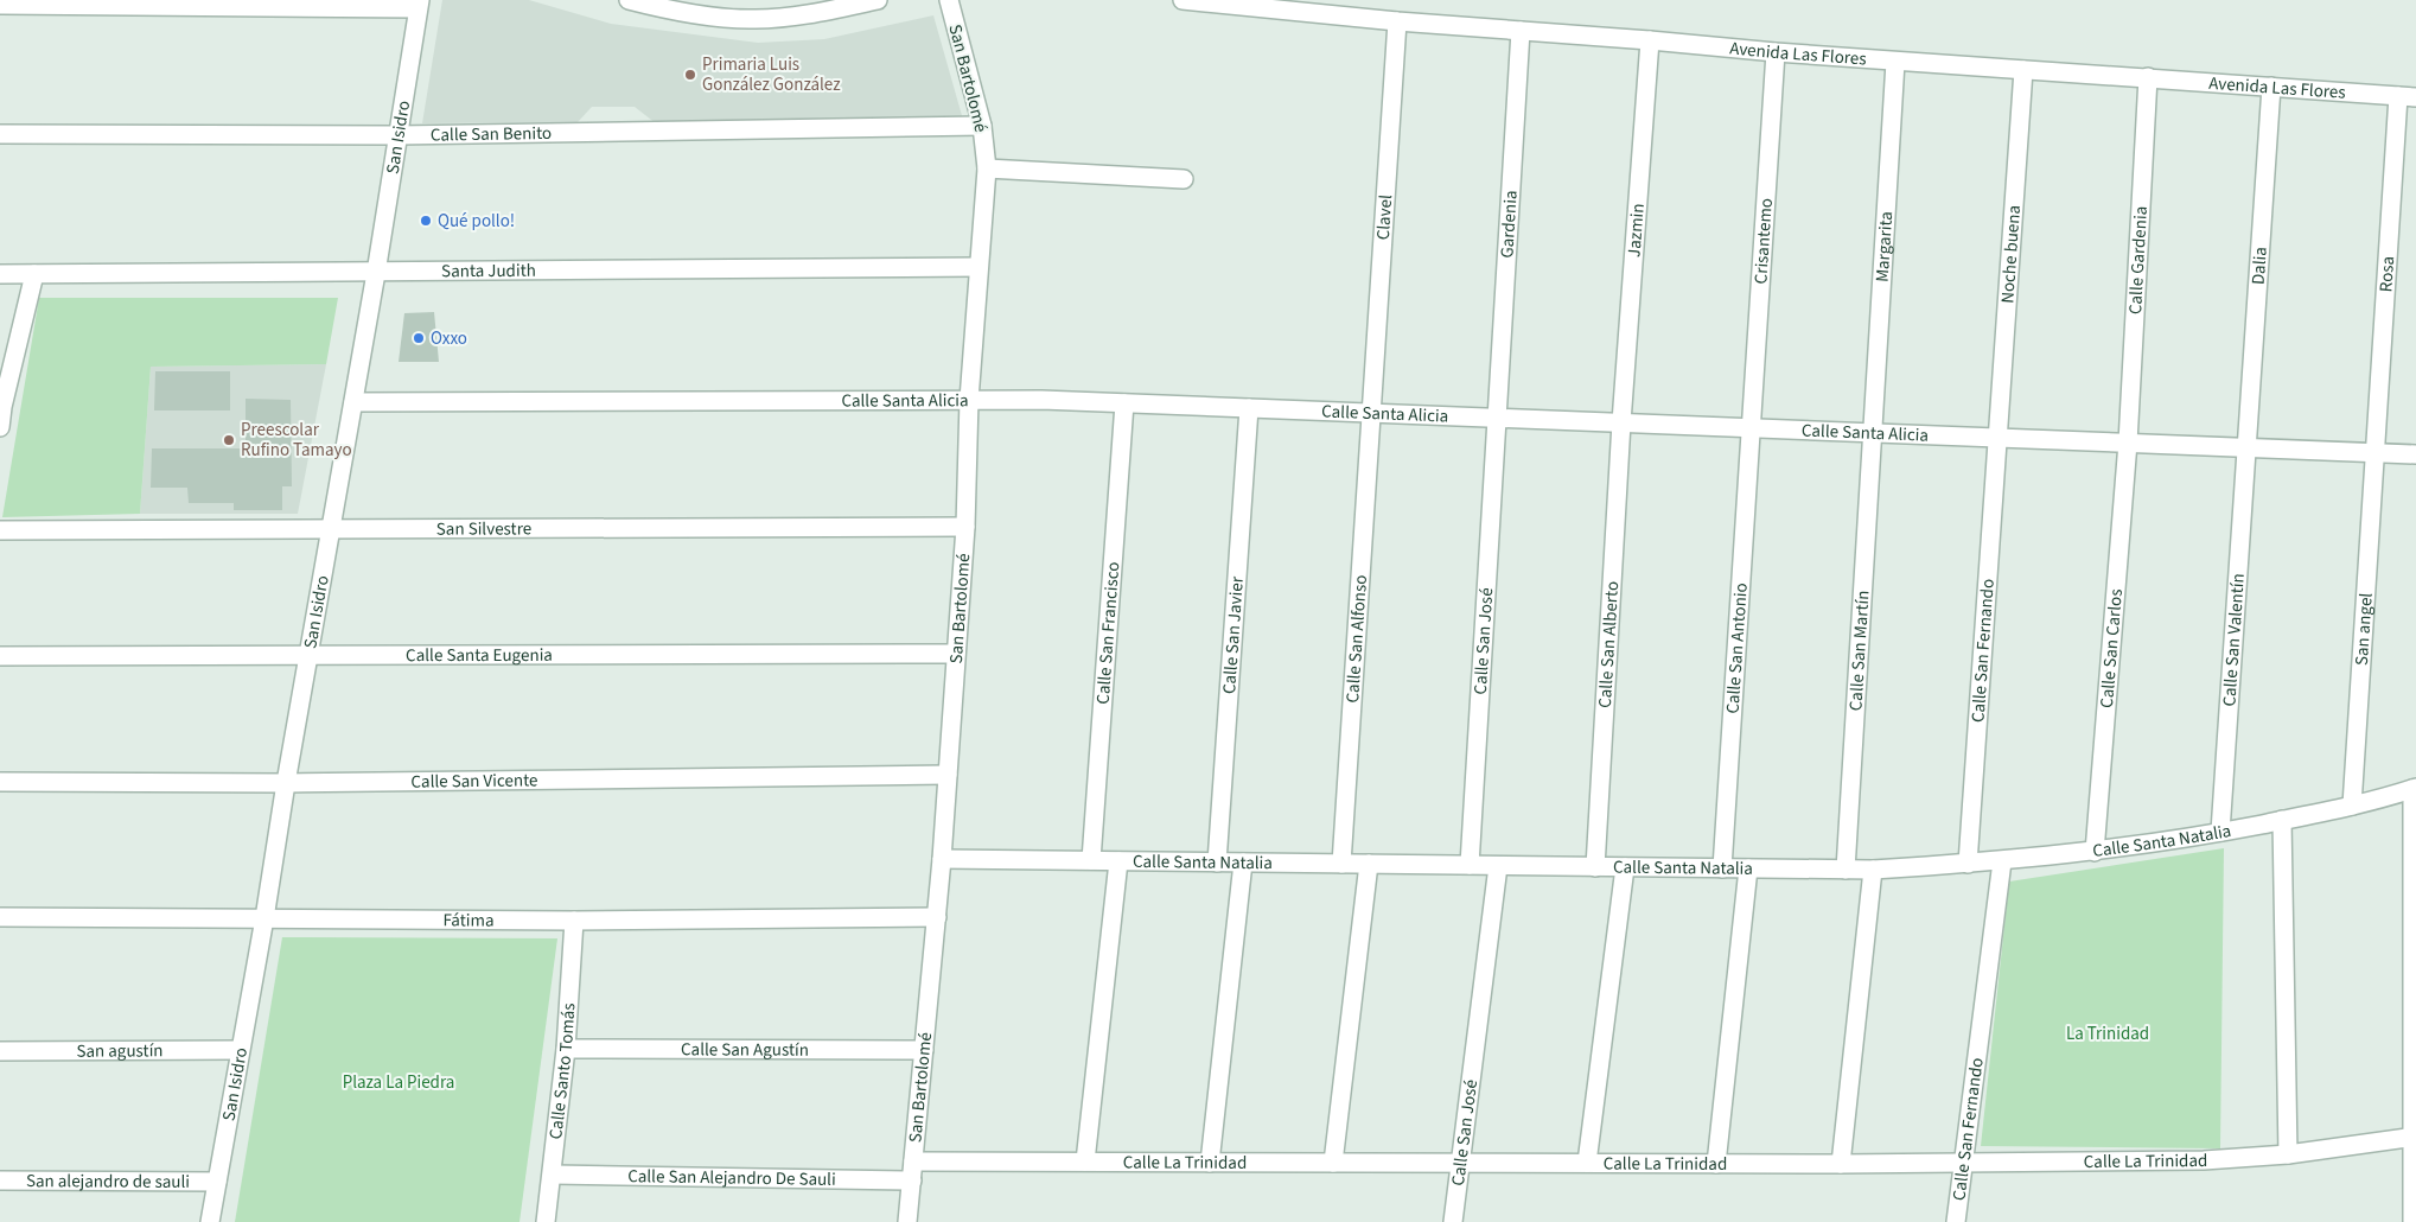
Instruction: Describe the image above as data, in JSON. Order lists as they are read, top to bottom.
{
  "streets": {
    "street": [
      "Avenida Las Flores",
      "San Bartolomé",
      "Calle San Benito",
      "San Isidro",
      "Clavel",
      "Gardenia",
      "Jazmin",
      "Crisantemo",
      "Margarita",
      "Noche buena",
      "Calle Gardenia",
      "Dalia",
      "Santa Judith",
      "Rosa",
      "Calle Santa Alicia",
      "San Silvestre",
      "San angel",
      "Calle San Francisco",
      "Calle San Javier",
      "Calle San Alfonso",
      "Calle San Valentín",
      "Calle San José",
      "Calle San Alberto",
      "Calle San Antonio",
      "Calle San Carlos",
      "Calle San Fernando",
      "Calle San Martín",
      "Calle Santa Eugenia",
      "Calle San Vicente",
      "Calle Santa Natalia",
      "Fátima",
      "Calle San Agustín",
      "San agustín",
      "Calle Santo Tomás",
      "Calle La Trinidad",
      "Calle San Alejandro De Sauli",
      "San alejandro de sauli"
    ]
  },
  "crossings": [
    ["Avenida Las Flores", "Clavel"],
    ["Avenida Las Flores", "Gardenia"],
    ["Avenida Las Flores", "Jazmin"],
    ["Avenida Las Flores", "Crisantemo"],
    ["Avenida Las Flores", "Margarita"],
    ["Avenida Las Flores", "Noche buena"],
    ["Avenida Las Flores", "Calle Gardenia"],
    ["Avenida Las Flores", "Dalia"],
    ["Avenida Las Flores", "Rosa"],
    ["San Bartolomé", "Calle San Benito"],
    ["San Bartolomé", "Santa Judith"],
    ["San Bartolomé", "Calle Santa Alicia"],
    ["San Bartolomé", "San Silvestre"],
    ["San Bartolomé", "Calle Santa Eugenia"],
    ["San Bartolomé", "Calle San Vicente"],
    ["San Bartolomé", "Calle Santa Natalia"],
    ["San Bartolomé", "Fátima"],
    ["San Bartolomé", "Calle San Agustín"],
    ["San Bartolomé", "Calle La Trinidad"],
    ["San Bartolomé", "Calle San Alejandro De Sauli"],
    ["Calle San Benito", "San Isidro"],
    ["San Isidro", "Santa Judith"],
    ["San Isidro", "Calle Santa Alicia"],
    ["San Isidro", "San Silvestre"],
    ["San Isidro", "Calle Santa Eugenia"],
    ["San Isidro", "Calle San Vicente"],
    ["San Isidro", "Fátima"],
    ["San Isidro", "San agustín"],
    ["San Isidro", "San alejandro de sauli"],
    ["Clavel", "Calle Santa Alicia"],
    ["Clavel", "Calle San Alfonso"],
    ["Gardenia", "Calle Santa Alicia"],
    ["Gardenia", "Calle San José"],
    ["Jazmin", "Calle Santa Alicia"],
    ["Jazmin", "Calle San Alberto"],
    ["Crisantemo", "Calle Santa Alicia"],
    ["Crisantemo", "Calle San Antonio"],
    ["Margarita", "Calle Santa Alicia"],
    ["Margarita", "Calle San Martín"],
    ["Noche buena", "Calle Santa Alicia"],
    ["Noche buena", "Calle San Fernando"],
    ["Calle Gardenia", "Calle Santa Alicia"],
    ["Calle Gardenia", "Calle San Carlos"],
    ["Dalia", "Calle Santa Alicia"],
    ["Dalia", "Calle San Valentín"],
    ["Rosa", "Calle Santa Alicia"],
    ["Rosa", "San angel"],
    ["Calle Santa Alicia", "San angel"],
    ["Calle Santa Alicia", "Calle San Francisco"],
    ["Calle Santa Alicia", "Calle San Javier"],
    ["Calle Santa Alicia", "Calle San Alfonso"],
    ["Calle Santa Alicia", "Calle San Valentín"],
    ["Calle Santa Alicia", "Calle San José"],
    ["Calle Santa Alicia", "Calle San Alberto"],
    ["Calle Santa Alicia", "Calle San Antonio"],
    ["Calle Santa Alicia", "Calle San Carlos"],
    ["Calle Santa Alicia", "Calle San Fernando"],
    ["Calle Santa Alicia", "Calle San Martín"],
    ["San angel", "Calle Santa Natalia"],
    ["Calle San Francisco", "Calle Santa Natalia"],
    ["Calle San Javier", "Calle Santa Natalia"],
    ["Calle San Alfonso", "Calle Santa Natalia"],
    ["Calle San Valentín", "Calle Santa Natalia"],
    ["Calle San José", "Calle Santa Natalia"],
    ["Calle San José", "Calle La Trinidad"],
    ["Calle San Alberto", "Calle Santa Natalia"],
    ["Calle San Antonio", "Calle Santa Natalia"],
    ["Calle San Carlos", "Calle Santa Natalia"],
    ["Calle San Fernando", "Calle Santa Natalia"],
    ["Calle San Fernando", "Calle La Trinidad"],
    ["Calle San Martín", "Calle Santa Natalia"],
    ["Fátima", "Calle Santo Tomás"],
    ["Calle San Agustín", "Calle Santo Tomás"],
    ["Calle Santo Tomás", "Calle San Alejandro De Sauli"]
  ],
  "parks": ["La Trinidad", "Plaza La Piedra"],
  "places": [
    "Primaria Luis González González",
    "Qué pollo!",
    "Oxxo",
    "Preescolar Rufino Tamayo"
  ]
}
